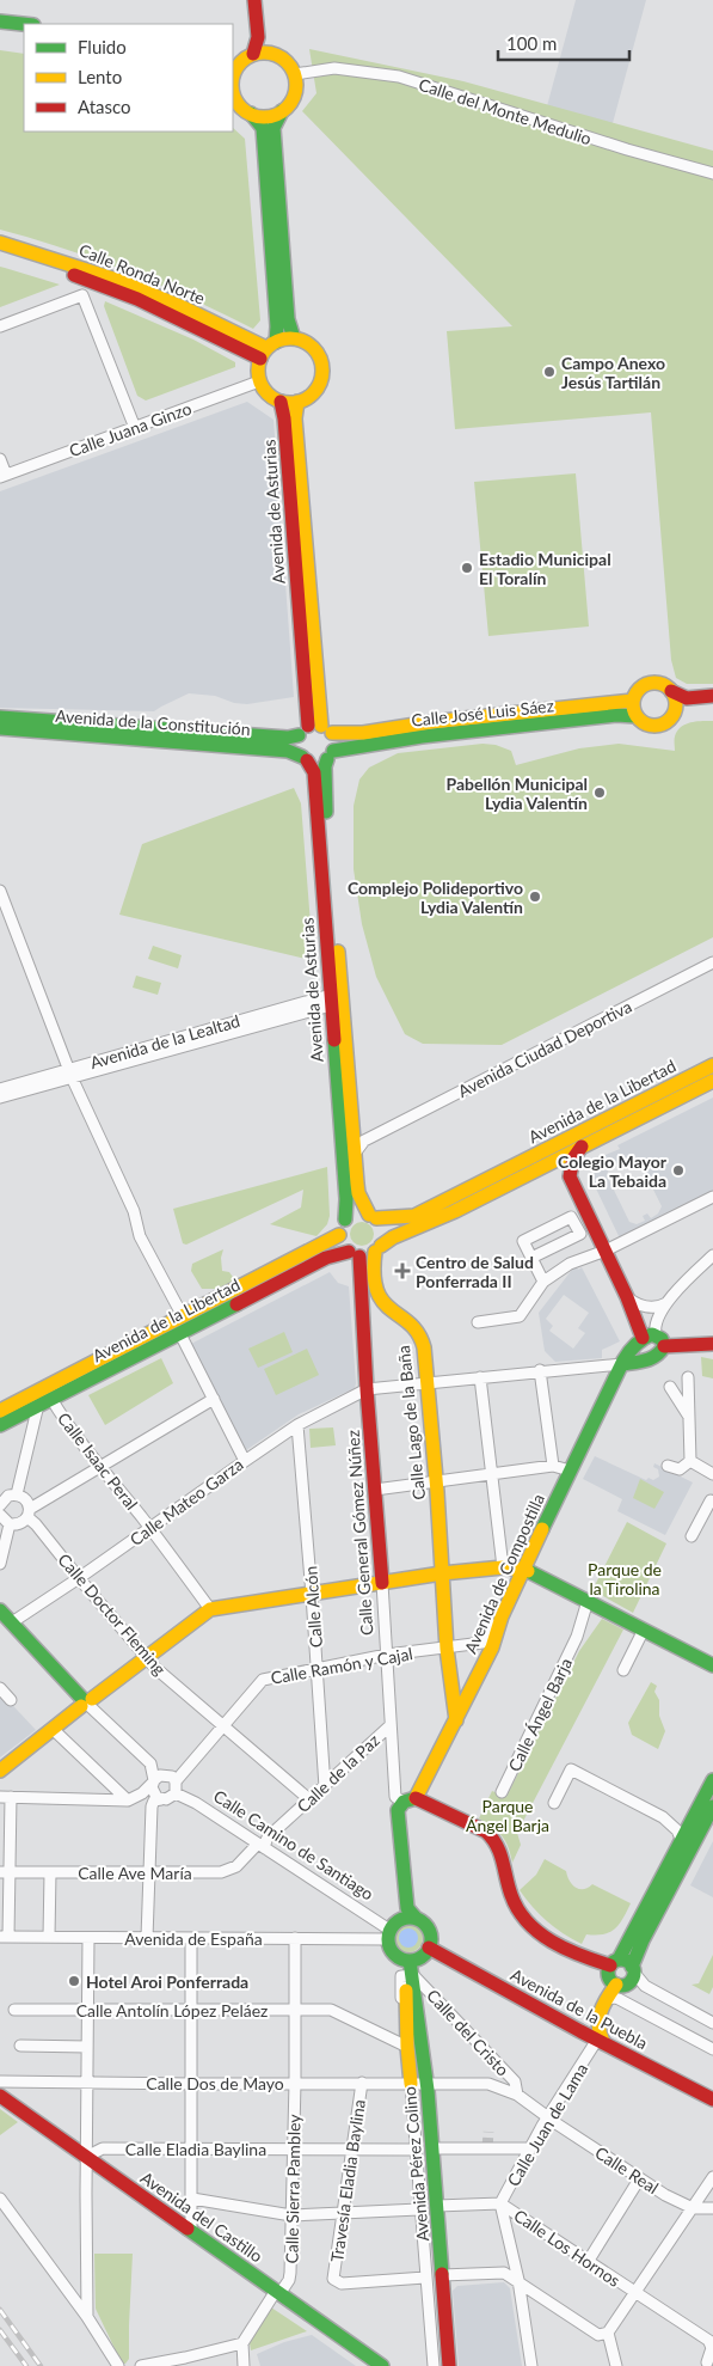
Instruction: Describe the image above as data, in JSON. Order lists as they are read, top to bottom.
{
  "streets": {
    "street": [
      "Calle del Monte Medulio",
      "Calle Ronda Norte",
      "Calle Juana Ginzo",
      "Avenida de Asturias",
      "Calle José Luis Sáez",
      "Avenida de la Constitución",
      "Avenida de la Lealtad",
      "Avenida Ciudad Deportiva",
      "Avenida de la Libertad",
      "Calle Lago de la Baña",
      "Calle Isaac Peral",
      "Calle Mateo Garza",
      "Calle General Gómez Núñez",
      "Avenida de Compostilla",
      "Calle Alcón",
      "Calle Doctor Fleming",
      "Calle Ramón y Cajal",
      "Calle Ángel Barja",
      "Calle de la Paz",
      "Calle Camino de Santiago",
      "Calle Ave María",
      "Avenida de España",
      "Avenida de la Puebla",
      "Calle Antolín López Peláez",
      "Calle del Cristo",
      "Calle Dos de Mayo",
      "Calle Juan de Lama",
      "Calle Eladia Baylina",
      "Avenida Pérez Colino",
      "Calle Real",
      "Travesía Eladia Baylina",
      "Calle Sierra Pambley",
      "Avenida del Castillo",
      "Calle Los Hornos"
    ]
  },
  "crossings": [
    ["Calle Ronda Norte", "Calle Juana Ginzo"],
    ["Calle Ronda Norte", "Avenida de Asturias"],
    ["Calle Juana Ginzo", "Avenida de Asturias"],
    ["Avenida de Asturias", "Calle José Luis Sáez"],
    ["Avenida de Asturias", "Avenida de la Constitución"],
    ["Avenida de Asturias", "Avenida de la Lealtad"],
    ["Avenida de Asturias", "Avenida Ciudad Deportiva"],
    ["Avenida de Asturias", "Avenida de la Libertad"],
    ["Avenida de Asturias", "Calle Lago de la Baña"],
    ["Avenida de Asturias", "Calle General Gómez Núñez"],
    ["Calle José Luis Sáez", "Avenida de la Constitución"],
    ["Avenida de la Lealtad", "Avenida de la Libertad"],
    ["Avenida de la Libertad", "Calle Lago de la Baña"],
    ["Avenida de la Libertad", "Calle Isaac Peral"],
    ["Avenida de la Libertad", "Calle General Gómez Núñez"],
    ["Calle Lago de la Baña", "Calle General Gómez Núñez"],
    ["Calle Lago de la Baña", "Avenida de Compostilla"],
    ["Calle Lago de la Baña", "Calle Ramón y Cajal"],
    ["Calle Isaac Peral", "Calle Mateo Garza"],
    ["Calle Mateo Garza", "Calle General Gómez Núñez"],
    ["Calle Mateo Garza", "Calle Alcón"],
    ["Calle Mateo Garza", "Calle Doctor Fleming"],
    ["Calle General Gómez Núñez", "Avenida de Compostilla"],
    ["Calle General Gómez Núñez", "Calle Ramón y Cajal"],
    ["Calle General Gómez Núñez", "Calle de la Paz"],
    ["Avenida de Compostilla", "Calle Ramón y Cajal"],
    ["Calle Alcón", "Calle Ramón y Cajal"],
    ["Calle Alcón", "Calle de la Paz"],
    ["Calle Doctor Fleming", "Calle Ramón y Cajal"],
    ["Calle Doctor Fleming", "Calle de la Paz"],
    ["Calle Ramón y Cajal", "Calle Camino de Santiago"],
    ["Calle de la Paz", "Calle Camino de Santiago"],
    ["Calle de la Paz", "Calle Ave María"],
    ["Calle Camino de Santiago", "Calle Ave María"],
    ["Calle Camino de Santiago", "Avenida de España"],
    ["Calle Camino de Santiago", "Avenida de la Puebla"],
    ["Calle Camino de Santiago", "Avenida Pérez Colino"],
    ["Avenida de España", "Avenida de la Puebla"],
    ["Avenida de España", "Avenida Pérez Colino"],
    ["Avenida de España", "Calle Sierra Pambley"],
    ["Avenida de la Puebla", "Calle Juan de Lama"],
    ["Avenida de la Puebla", "Avenida Pérez Colino"],
    ["Calle Antolín López Peláez", "Calle Sierra Pambley"],
    ["Calle del Cristo", "Avenida Pérez Colino"],
    ["Calle del Cristo", "Calle Real"],
    ["Calle Dos de Mayo", "Avenida Pérez Colino"],
    ["Calle Dos de Mayo", "Calle Real"],
    ["Calle Dos de Mayo", "Travesía Eladia Baylina"],
    ["Calle Dos de Mayo", "Calle Sierra Pambley"],
    ["Calle Juan de Lama", "Calle Real"],
    ["Calle Juan de Lama", "Calle Los Hornos"],
    ["Calle Eladia Baylina", "Avenida Pérez Colino"],
    ["Calle Eladia Baylina", "Travesía Eladia Baylina"],
    ["Calle Eladia Baylina", "Calle Sierra Pambley"],
    ["Calle Eladia Baylina", "Avenida del Castillo"],
    ["Avenida Pérez Colino", "Calle Real"],
    ["Avenida Pérez Colino", "Travesía Eladia Baylina"],
    ["Calle Sierra Pambley", "Avenida del Castillo"]
  ],
  "parks": ["Parque de la Tirolina", "Parque Ángel Barja"],
  "places": {
    "other": [
      "Campo Anexo Jesús Tartilán",
      "Estadio Municipal El Toralín",
      "Pabellón Municipal Lydia Valentín",
      "Complejo Polideportivo Lydia Valentín",
      "Colegio Mayor La Tebaida",
      "Hotel Aroi Ponferrada"
    ],
    "health": ["Centro de Salud Ponferrada II"]
  },
  "legend": ["Fluido", "Lento", "Atasco"],
  "scale_bar": "100 m"
}
